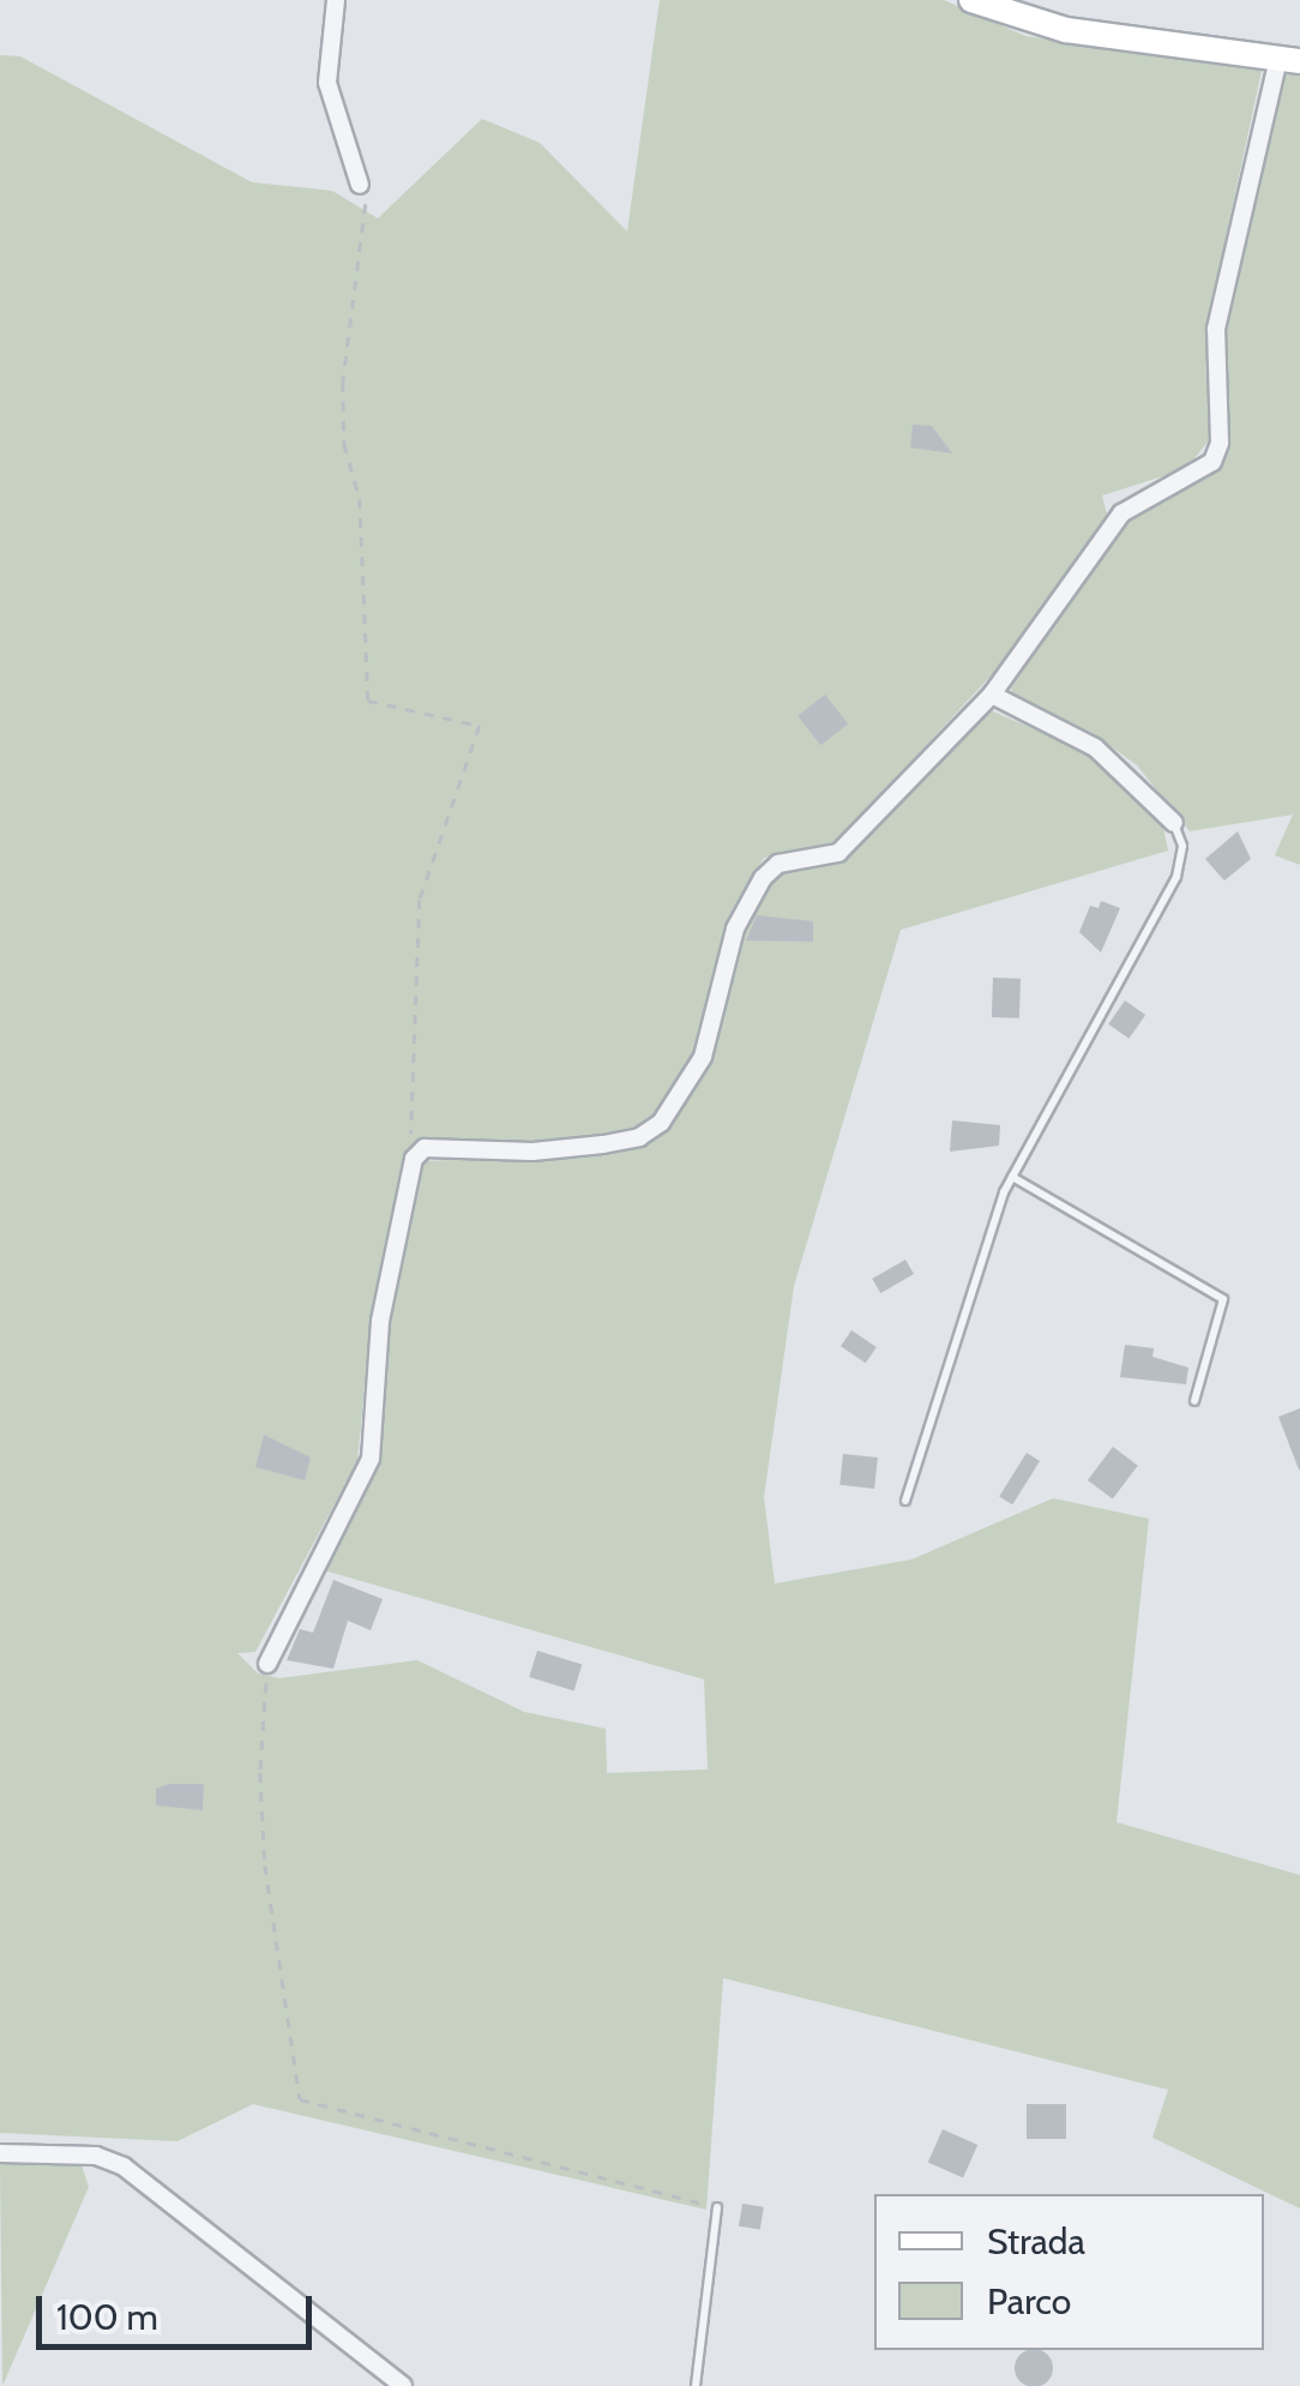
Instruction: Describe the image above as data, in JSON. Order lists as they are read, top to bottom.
{
  "legend": ["Strada", "Parco"],
  "scale_bar": "100 m"
}
